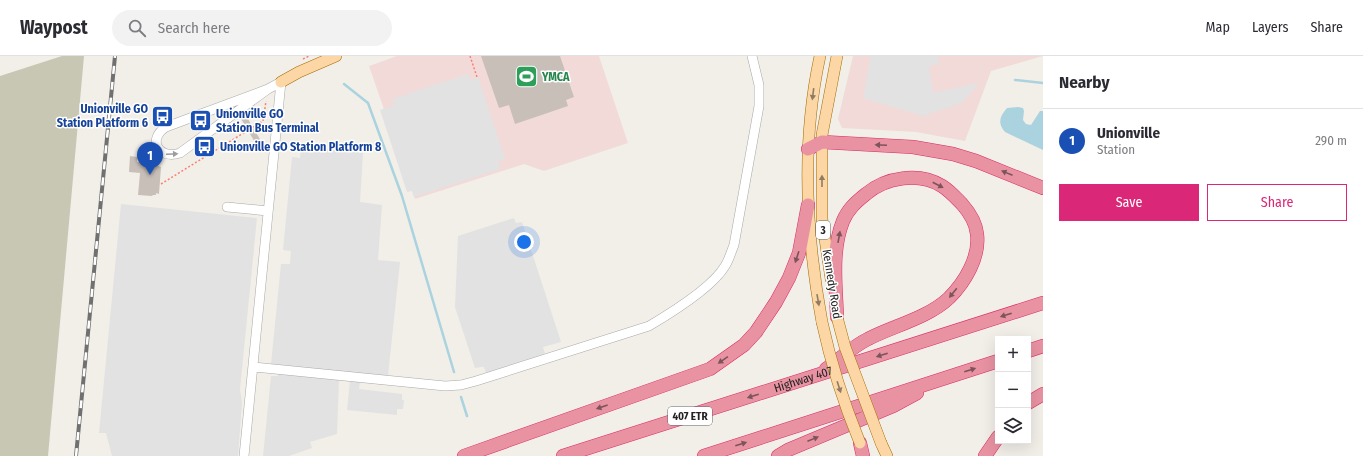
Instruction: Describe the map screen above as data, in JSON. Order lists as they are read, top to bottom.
{
  "streets": {
    "highway": ["Highway 407", "407 ETR"],
    "main road": ["3", "Kennedy Road"]
  },
  "places": {
    "sports": ["YMCA"],
    "bus stop": ["Unionville GO Station Platform 6", "Unionville GO Station Bus Terminal", "Unionville GO Station Platform 8"]
  },
  "page": {
    "header": "Waypost",
    "search": "Search here",
    "nav": ["Map", "Layers", "Share"],
    "heading": "Nearby",
    "list": [
      {
        "mark": "1",
        "name": "Unionville",
        "note": "Station",
        "value": "290 m"
      }
    ],
    "pins": "1",
    "buttons": ["Save", "Share"],
    "map_buttons": ["+", "−"]
  }
}
